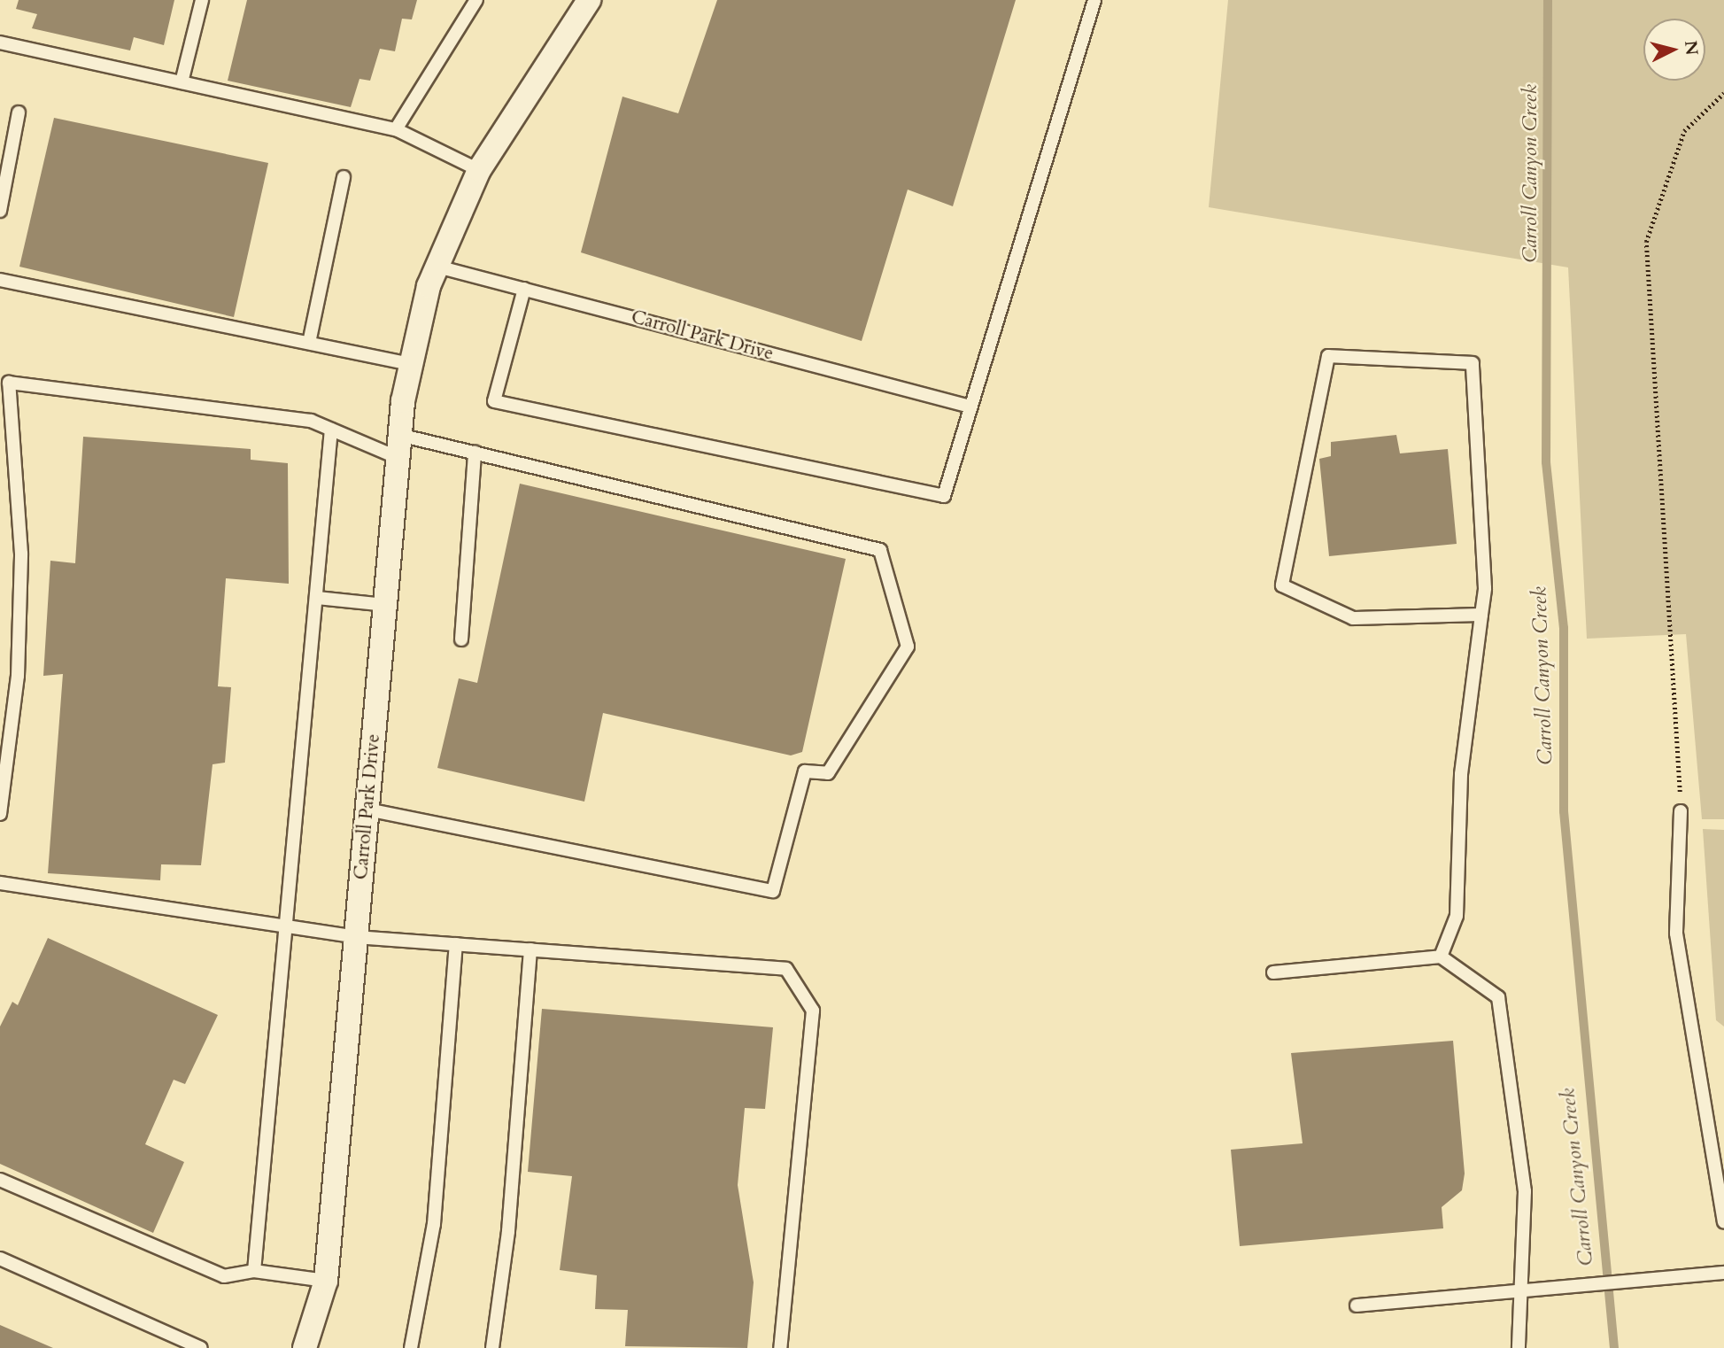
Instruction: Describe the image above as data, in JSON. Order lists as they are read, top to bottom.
{
  "streets": {
    "street": ["Carroll Park Drive"]
  },
  "water": ["Carroll Canyon Creek"],
  "north": "right"
}
